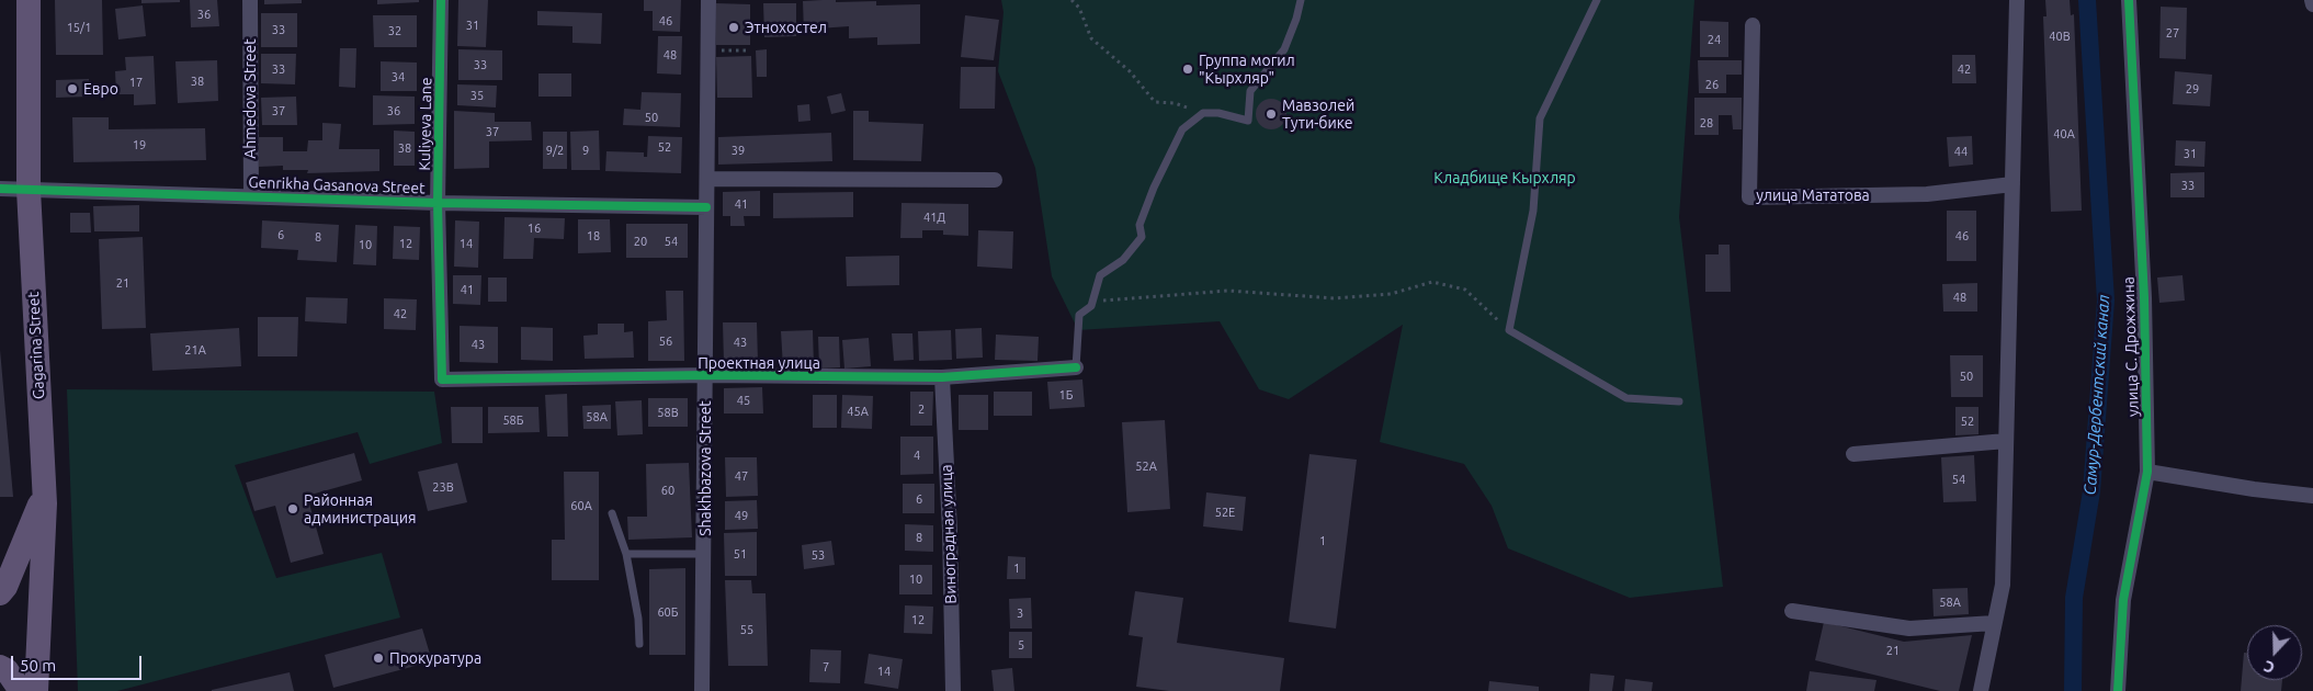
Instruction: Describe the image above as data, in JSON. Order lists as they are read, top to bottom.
{
  "streets": {
    "main road": ["Gagarina Street"],
    "street": [
      "Ahmedova Street",
      "Kuliyeva Lane",
      "Genrikha Gasanova Street",
      "улица Мататова",
      "улица С. Дрожжина",
      "Проектная улица",
      "Shakhbazova Street",
      "Виноградная улица"
    ]
  },
  "crossings": [
    ["Ahmedova Street", "Genrikha Gasanova Street"],
    ["Kuliyeva Lane", "Genrikha Gasanova Street"],
    ["Kuliyeva Lane", "Проектная улица"],
    ["Genrikha Gasanova Street", "Gagarina Street"],
    ["Genrikha Gasanova Street", "Shakhbazova Street"],
    ["Проектная улица", "Shakhbazova Street"],
    ["Проектная улица", "Виноградная улица"]
  ],
  "water": ["Самур-Дербентский канал"],
  "parks": ["Кладбище Кырхляр"],
  "places": [
    "Этнохостел",
    "Группа могил \"Кырхляр\"",
    "Евро",
    "Мавзолей Тути-бике",
    "Районная администрация",
    "Прокуратура"
  ],
  "house_numbers": [
    "36",
    "46",
    "31",
    "15/1",
    "33",
    "32",
    "27",
    "40В",
    "24",
    "48",
    "33",
    "33",
    "42",
    "34",
    "38",
    "17",
    "26",
    "29",
    "35",
    "37",
    "36",
    "50",
    "28",
    "37",
    "40А",
    "19",
    "52",
    "38",
    "9/2",
    "9",
    "39",
    "44",
    "31",
    "33",
    "41",
    "41Д",
    "16",
    "6",
    "18",
    "46",
    "8",
    "20",
    "54",
    "12",
    "14",
    "10",
    "21",
    "41",
    "48",
    "42",
    "56",
    "43",
    "43",
    "21А",
    "50",
    "1Б",
    "45",
    "2",
    "45А",
    "58В",
    "58А",
    "58Б",
    "52",
    "4",
    "52А",
    "47",
    "54",
    "23В",
    "60",
    "6",
    "60А",
    "52Е",
    "49",
    "8",
    "1",
    "51",
    "53",
    "1",
    "10",
    "58А",
    "60Б",
    "3",
    "12",
    "55",
    "5",
    "21",
    "7",
    "14"
  ],
  "scale_bar": "50 m",
  "north": "bottom"
}
